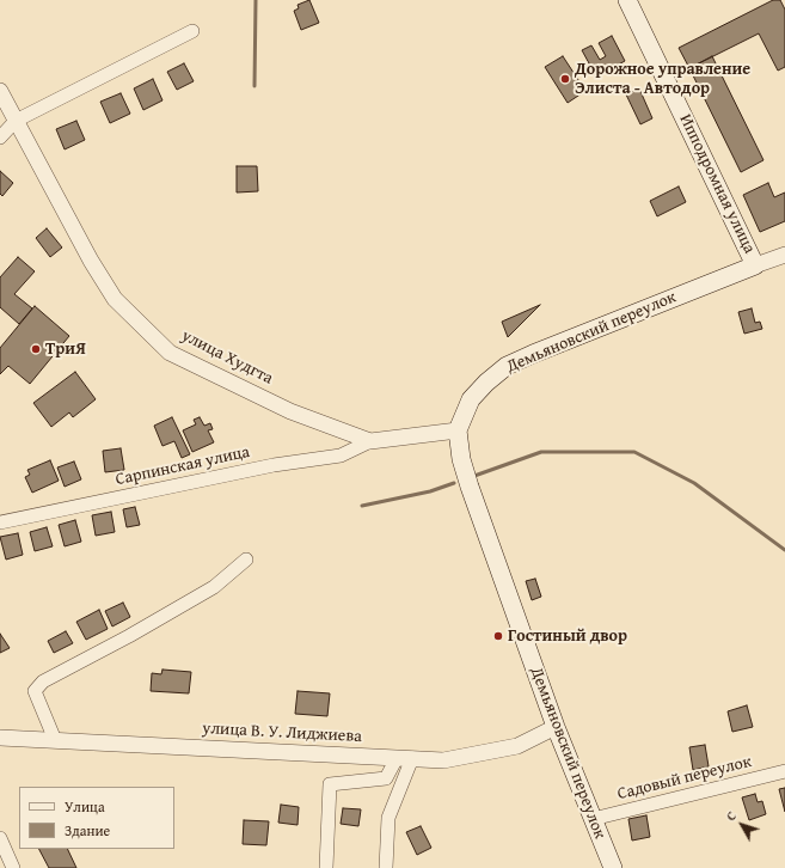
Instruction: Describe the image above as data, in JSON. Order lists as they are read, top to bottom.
{
  "streets": {
    "main road": ["Ипподромная улица", "Демьяновский переулок"],
    "street": [
      "улица Худгта",
      "Сарпинская улица",
      "улица В. У. Лиджиева",
      "Садовый переулок"
    ]
  },
  "crossings": [
    ["Ипподромная улица", "Демьяновский переулок"],
    ["Демьяновский переулок", "улица Худгта"],
    ["Демьяновский переулок", "улица В. У. Лиджиева"],
    ["Демьяновский переулок", "Садовый переулок"],
    ["улица Худгта", "Сарпинская улица"]
  ],
  "places": ["Дорожное управление Элиста - Автодор", "ТриЯ", "Гостиный двор"],
  "legend": ["Улица", "Здание"],
  "north": "top left"
}
